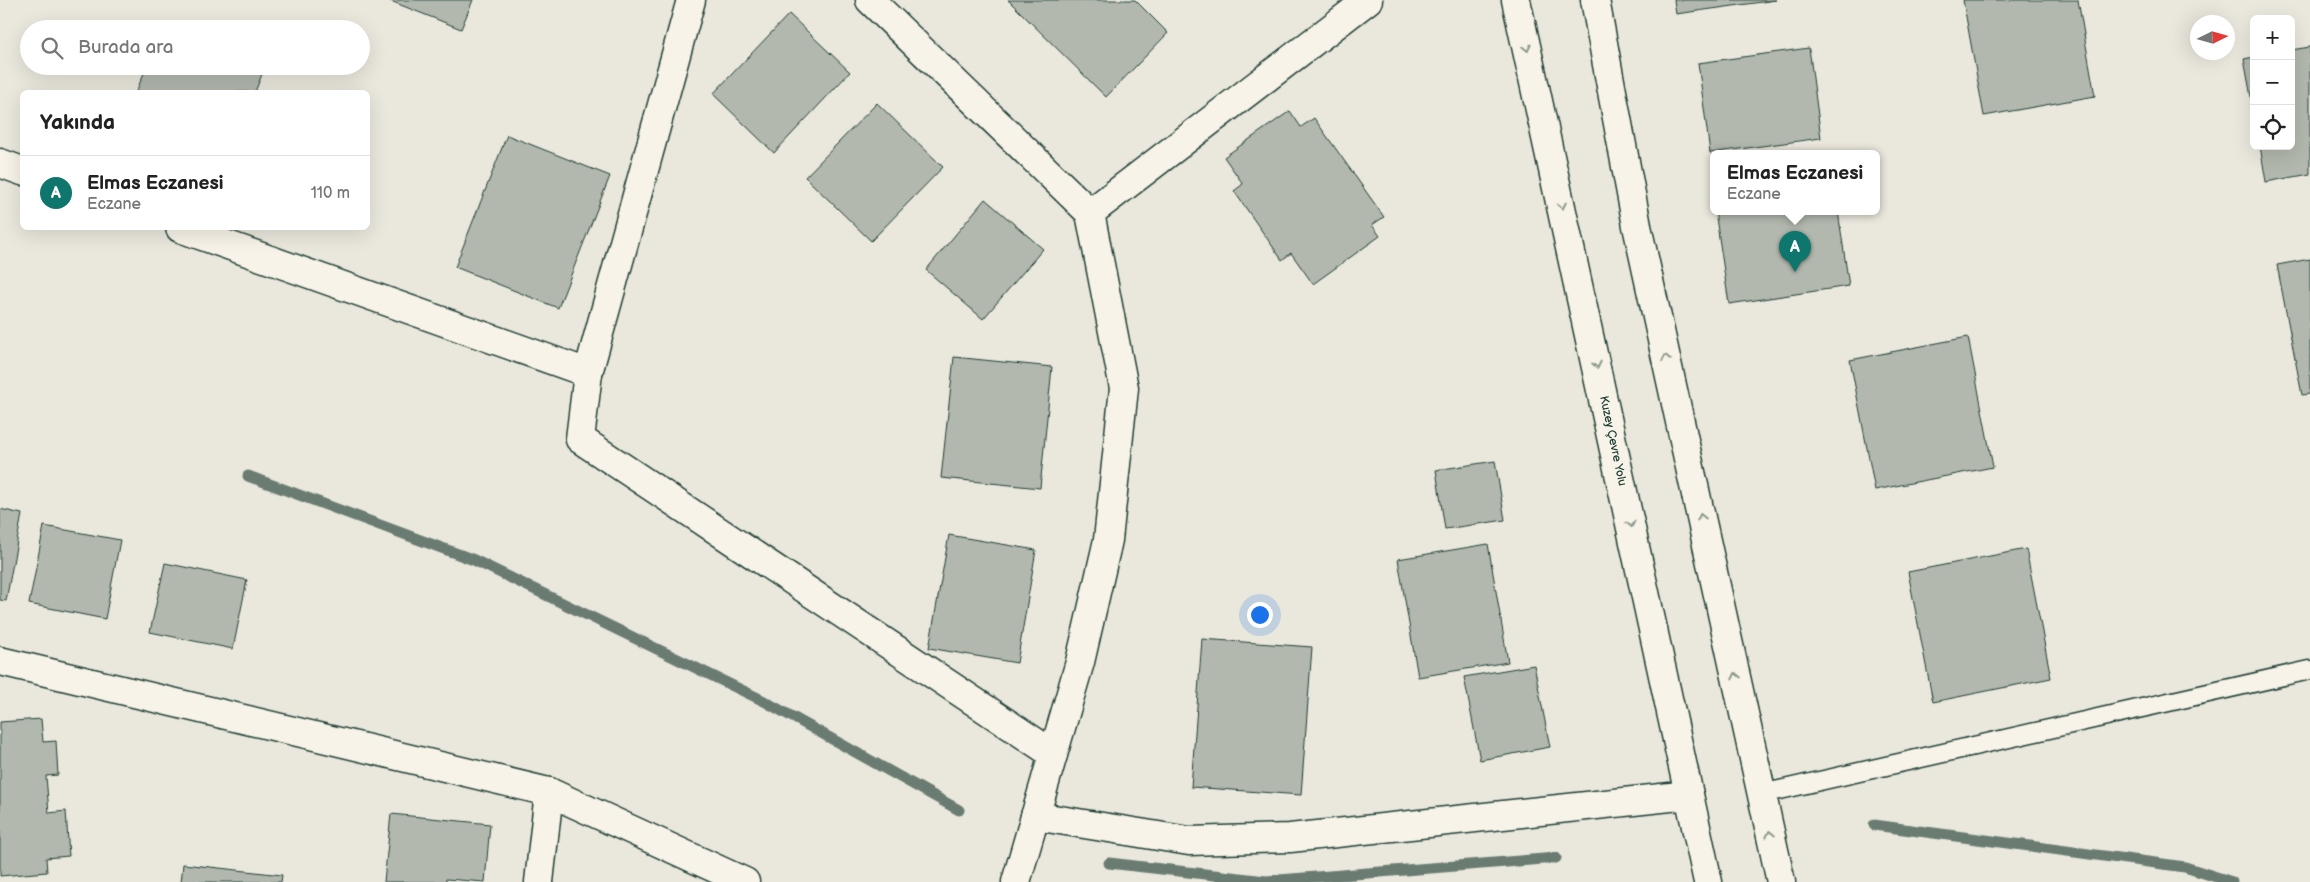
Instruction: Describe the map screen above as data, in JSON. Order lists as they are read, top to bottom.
{
  "streets": {
    "street": ["Kuzey Çevre Yolu"]
  },
  "north": "right",
  "page": {
    "map_buttons": ["+", "−"],
    "search": "Burada ara",
    "heading": "Yakında",
    "popup": ["Elmas Eczanesi", "Eczane"],
    "list": [
      {
        "mark": "A",
        "name": "Elmas Eczanesi",
        "note": "Eczane",
        "value": "110 m"
      }
    ],
    "pins": "A"
  }
}
